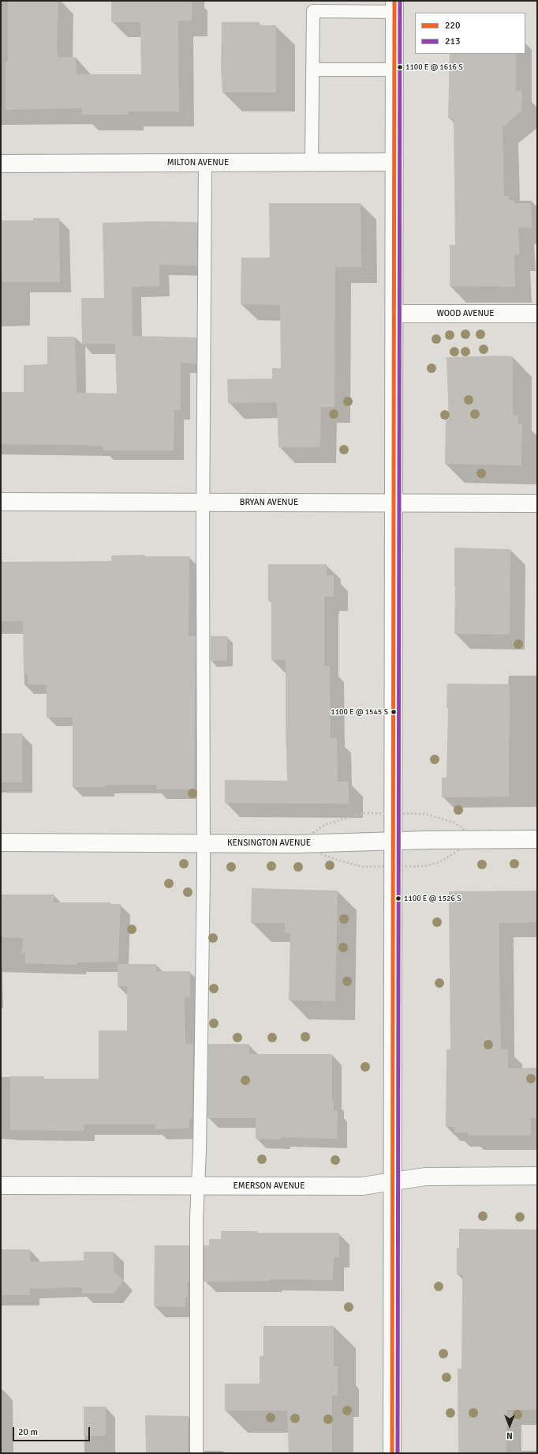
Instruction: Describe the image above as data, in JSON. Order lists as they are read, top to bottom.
{
  "streets": {
    "street": [
      "MILTON AVENUE",
      "WOOD AVENUE",
      "BRYAN AVENUE",
      "KENSINGTON AVENUE",
      "EMERSON AVENUE"
    ]
  },
  "places": ["1100 E @ 1616 S", "1100 E @ 1545 S", "1100 E @ 1526 S"],
  "lines": ["transit line 220", "transit line 213"],
  "legend": ["220", "213"],
  "scale_bar": "20 m",
  "north": "bottom"
}
